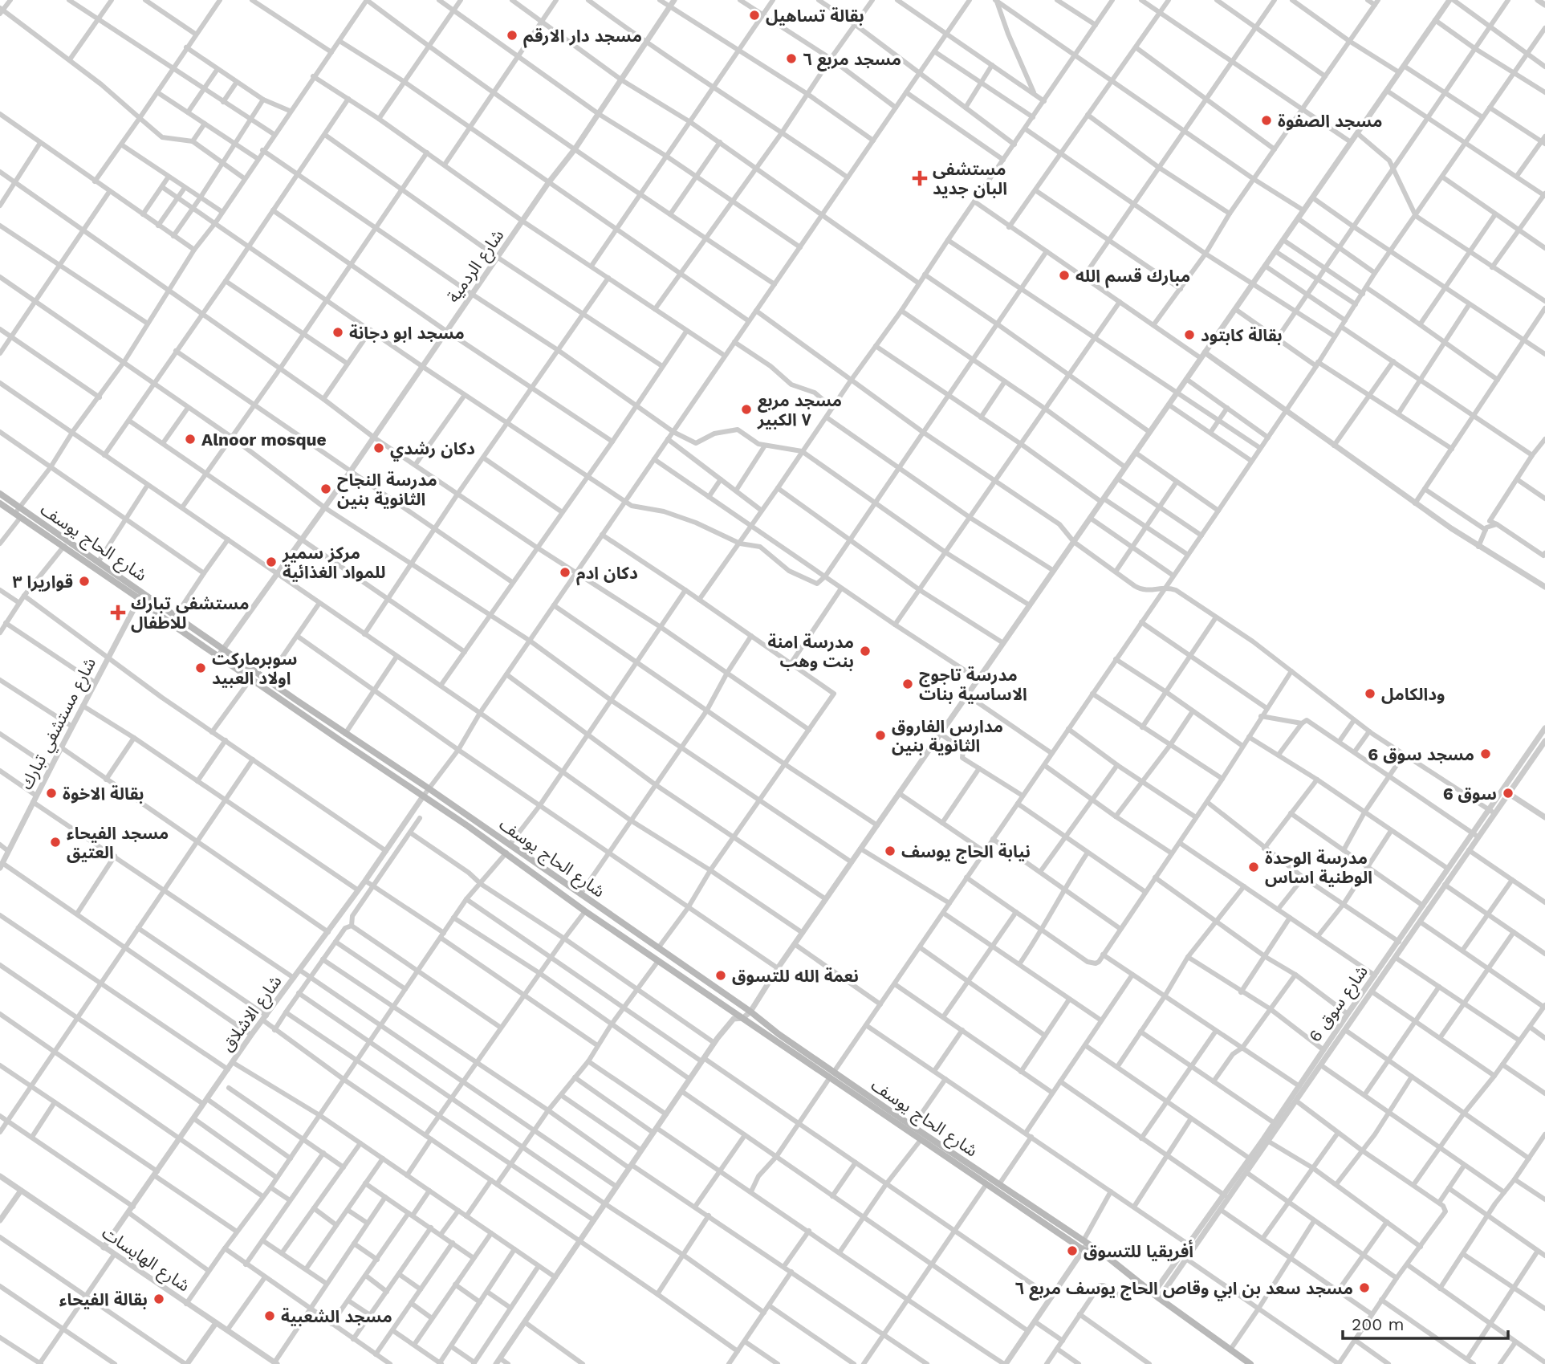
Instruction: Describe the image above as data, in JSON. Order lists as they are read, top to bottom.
{
  "streets": {
    "main road": ["شارع الحاج يوسف"],
    "street": [
      "شارع الردمية",
      "شارع مستشفي تبارك",
      "شارع سوق 6",
      "شارع الاشلاق",
      "شارع الهايسات"
    ]
  },
  "crossings": [
    ["شارع الردمية", "شارع الحاج يوسف"],
    ["شارع الحاج يوسف", "شارع مستشفي تبارك"],
    ["شارع الحاج يوسف", "شارع سوق 6"],
    ["شارع الحاج يوسف", "شارع الاشلاق"],
    ["شارع الاشلاق", "شارع الهايسات"]
  ],
  "places": {
    "other": [
      "بقالة تساهيل",
      "مسجد دار الارقم",
      "مسجد مربع ٦",
      "مسجد الصفوة",
      "مبارك قسم الله",
      "مسجد ابو دجانة",
      "بقالة كابتود",
      "مسجد مربع ٧ الكبير",
      "Alnoor mosque",
      "دكان رشدي",
      "مدرسة النجاح الثانوية بنين",
      "مركز سمير للمواد الغذائية",
      "دكان ادم",
      "قواريرا ٣",
      "مدرسة امنة بنت وهب",
      "سوبرماركت اولاد العبيد",
      "مدرسة تاجوج الاساسية بنات",
      "ودالكامل",
      "مدارس الفاروق الثانوية بنين",
      "مسجد سوق 6",
      "بقالة الاخوة",
      "سوق 6",
      "مسجد الفيحاء العتيق",
      "نيابة الحاج يوسف",
      "مدرسة الوحدة الوطنية اساس",
      "نعمة الله للتسوق",
      "أفريقيا للتسوق",
      "مسجد سعد بن ابي وقاص الحاج يوسف مربع ٦",
      "بقالة الفيحاء",
      "مسجد الشعبية"
    ],
    "health": ["مستشفى البان جديد", "مستشفى تبارك للاطفال"]
  },
  "scale_bar": "200 m"
}
